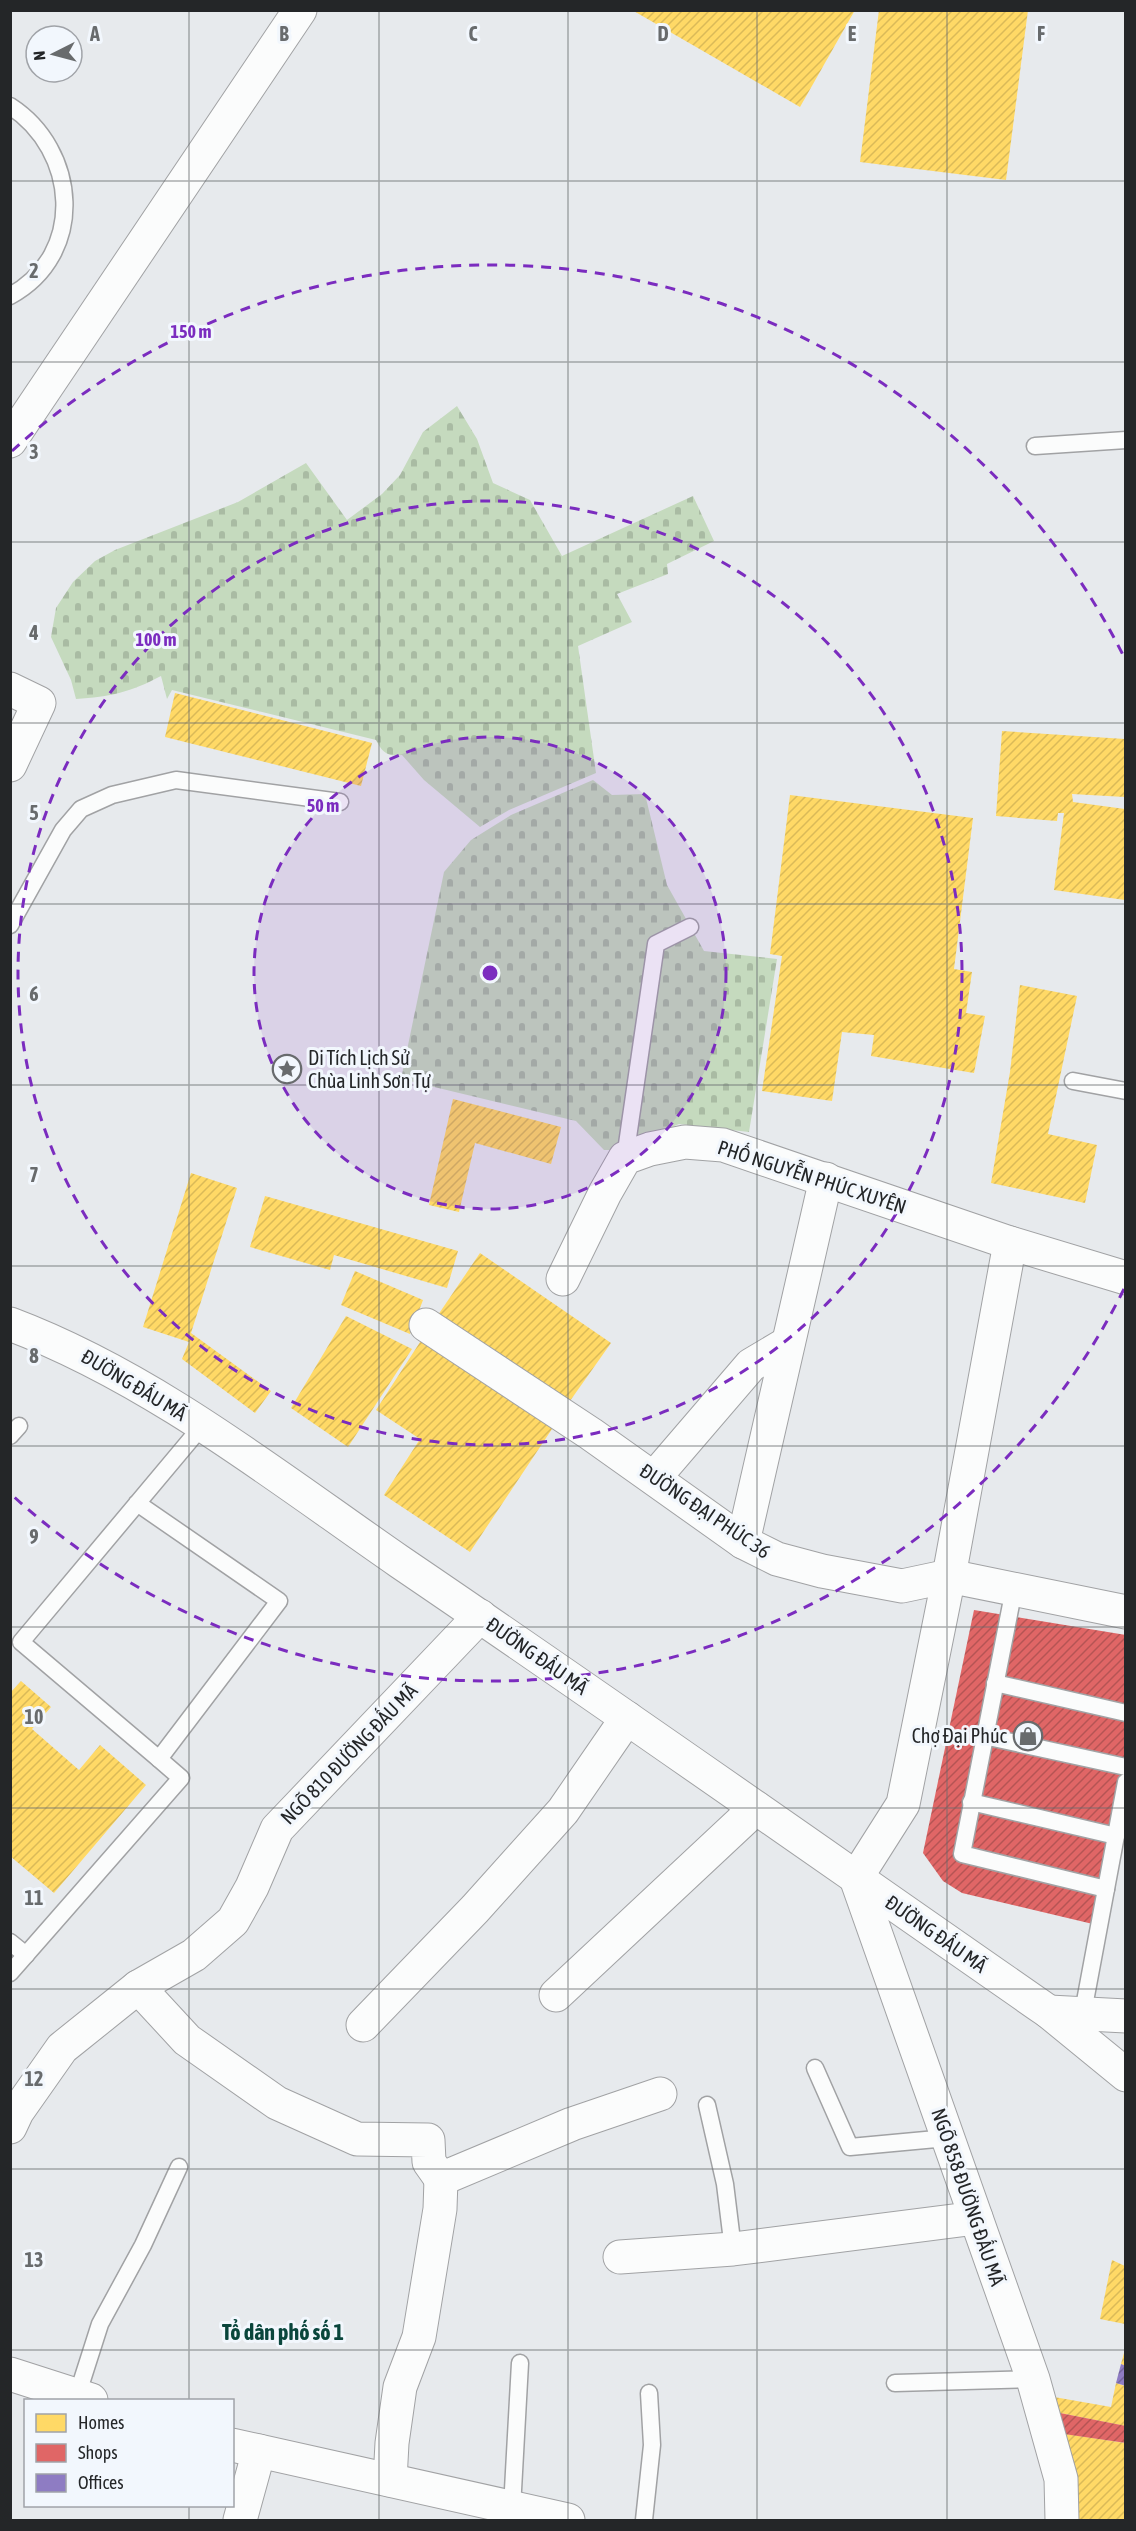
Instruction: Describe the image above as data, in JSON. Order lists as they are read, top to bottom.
{
  "streets": {
    "street": [
      "PHỐ NGUYỄN PHÚC XUYÊN",
      "ĐƯỜNG ĐẤU MÃ",
      "ĐƯỜNG ĐẠI PHÚC 36",
      "NGÕ 810 ĐƯỜNG ĐẤU MÃ",
      "NGÕ 858 ĐƯỜNG ĐẤU MÃ"
    ]
  },
  "crossings": [
    ["ĐƯỜNG ĐẤU MÃ", "NGÕ 810 ĐƯỜNG ĐẤU MÃ"],
    ["ĐƯỜNG ĐẤU MÃ", "NGÕ 858 ĐƯỜNG ĐẤU MÃ"]
  ],
  "districts": ["Tổ dân phố số 1"],
  "places": {
    "place": ["Di Tích Lịch Sử Chùa Linh Sơn Tự"],
    "shop": ["Chợ Đại Phúc"]
  },
  "legend": ["Homes", "Shops", "Offices"],
  "north": "left",
  "grid": {
    "columns": [
      "A",
      "B",
      "C",
      "D",
      "E",
      "F"
    ],
    "rows": [
      "2",
      "3",
      "4",
      "5",
      "6",
      "7",
      "8",
      "9",
      "10",
      "11",
      "12",
      "13"
    ]
  },
  "rings": ["150 m", "100 m", "50 m"]
}
